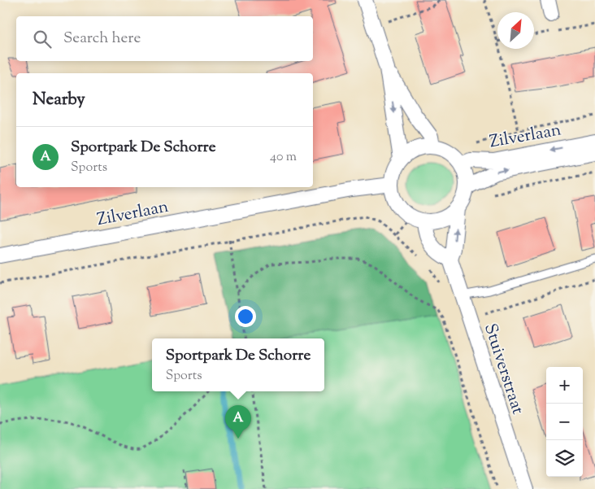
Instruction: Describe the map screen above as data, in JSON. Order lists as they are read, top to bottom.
{
  "streets": {
    "street": ["Zilverlaan", "Stuiverstraat"]
  },
  "crossings": [
    ["Zilverlaan", "Stuiverstraat"]
  ],
  "north": "top right",
  "page": {
    "search": "Search here",
    "heading": "Nearby",
    "list": [
      {
        "mark": "A",
        "name": "Sportpark De Schorre",
        "note": "Sports",
        "value": "40 m"
      }
    ],
    "popup": ["Sportpark De Schorre", "Sports"],
    "map_buttons": ["+", "−"],
    "pins": "A"
  }
}
